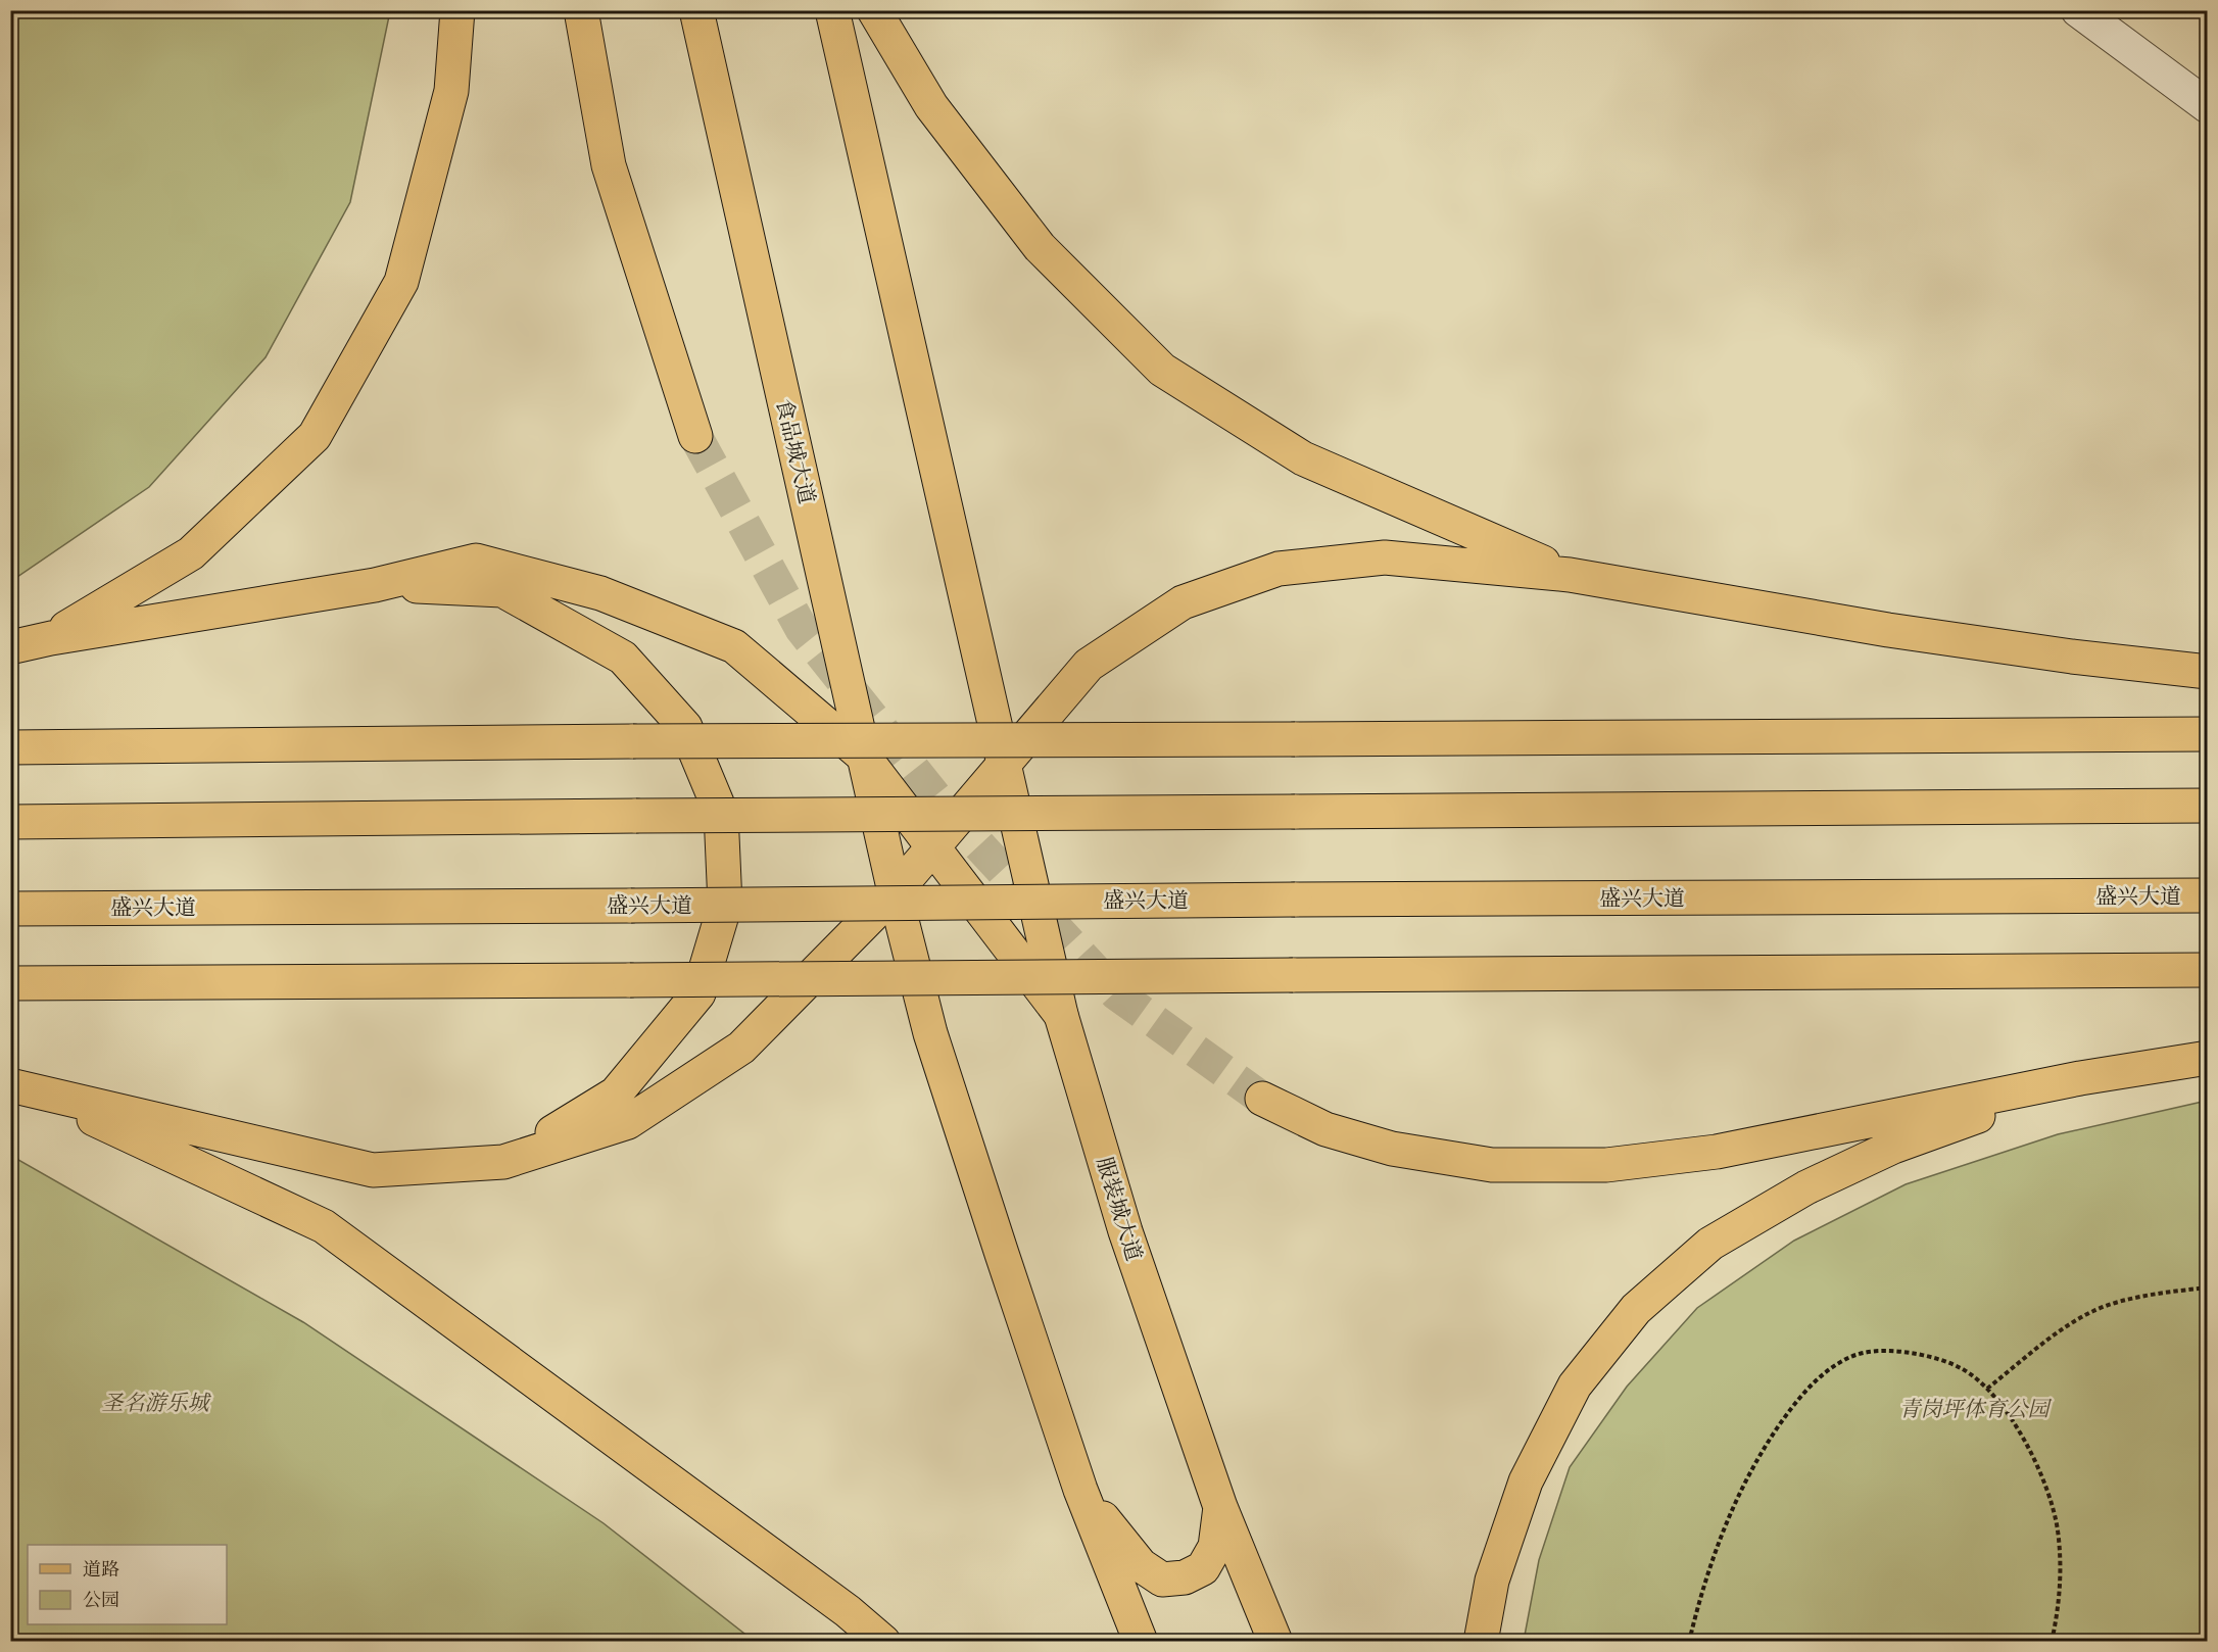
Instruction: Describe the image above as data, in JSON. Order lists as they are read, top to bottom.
{
  "streets": {
    "main road": ["食品城大道", "盛兴大道", "服装城大道"]
  },
  "parks": ["圣名游乐城", "青岗坪体育公园"],
  "legend": ["道路", "公园"]
}
